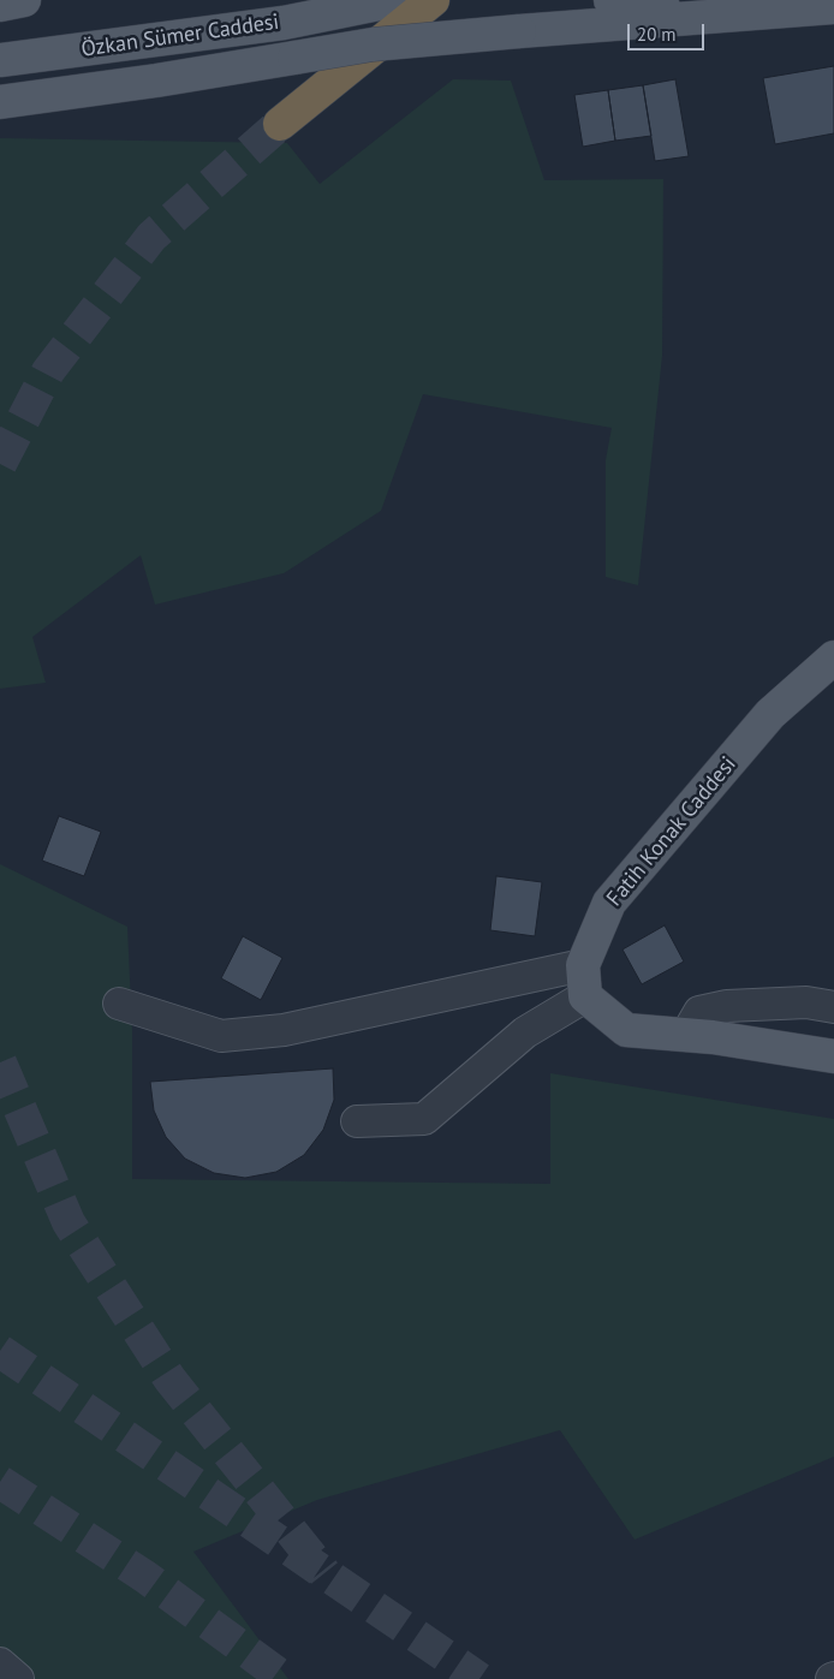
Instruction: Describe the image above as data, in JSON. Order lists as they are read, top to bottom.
{
  "streets": {
    "main road": ["Özkan Sümer Caddesi", "Fatih Konak Caddesi"]
  },
  "scale_bar": "20 m"
}
